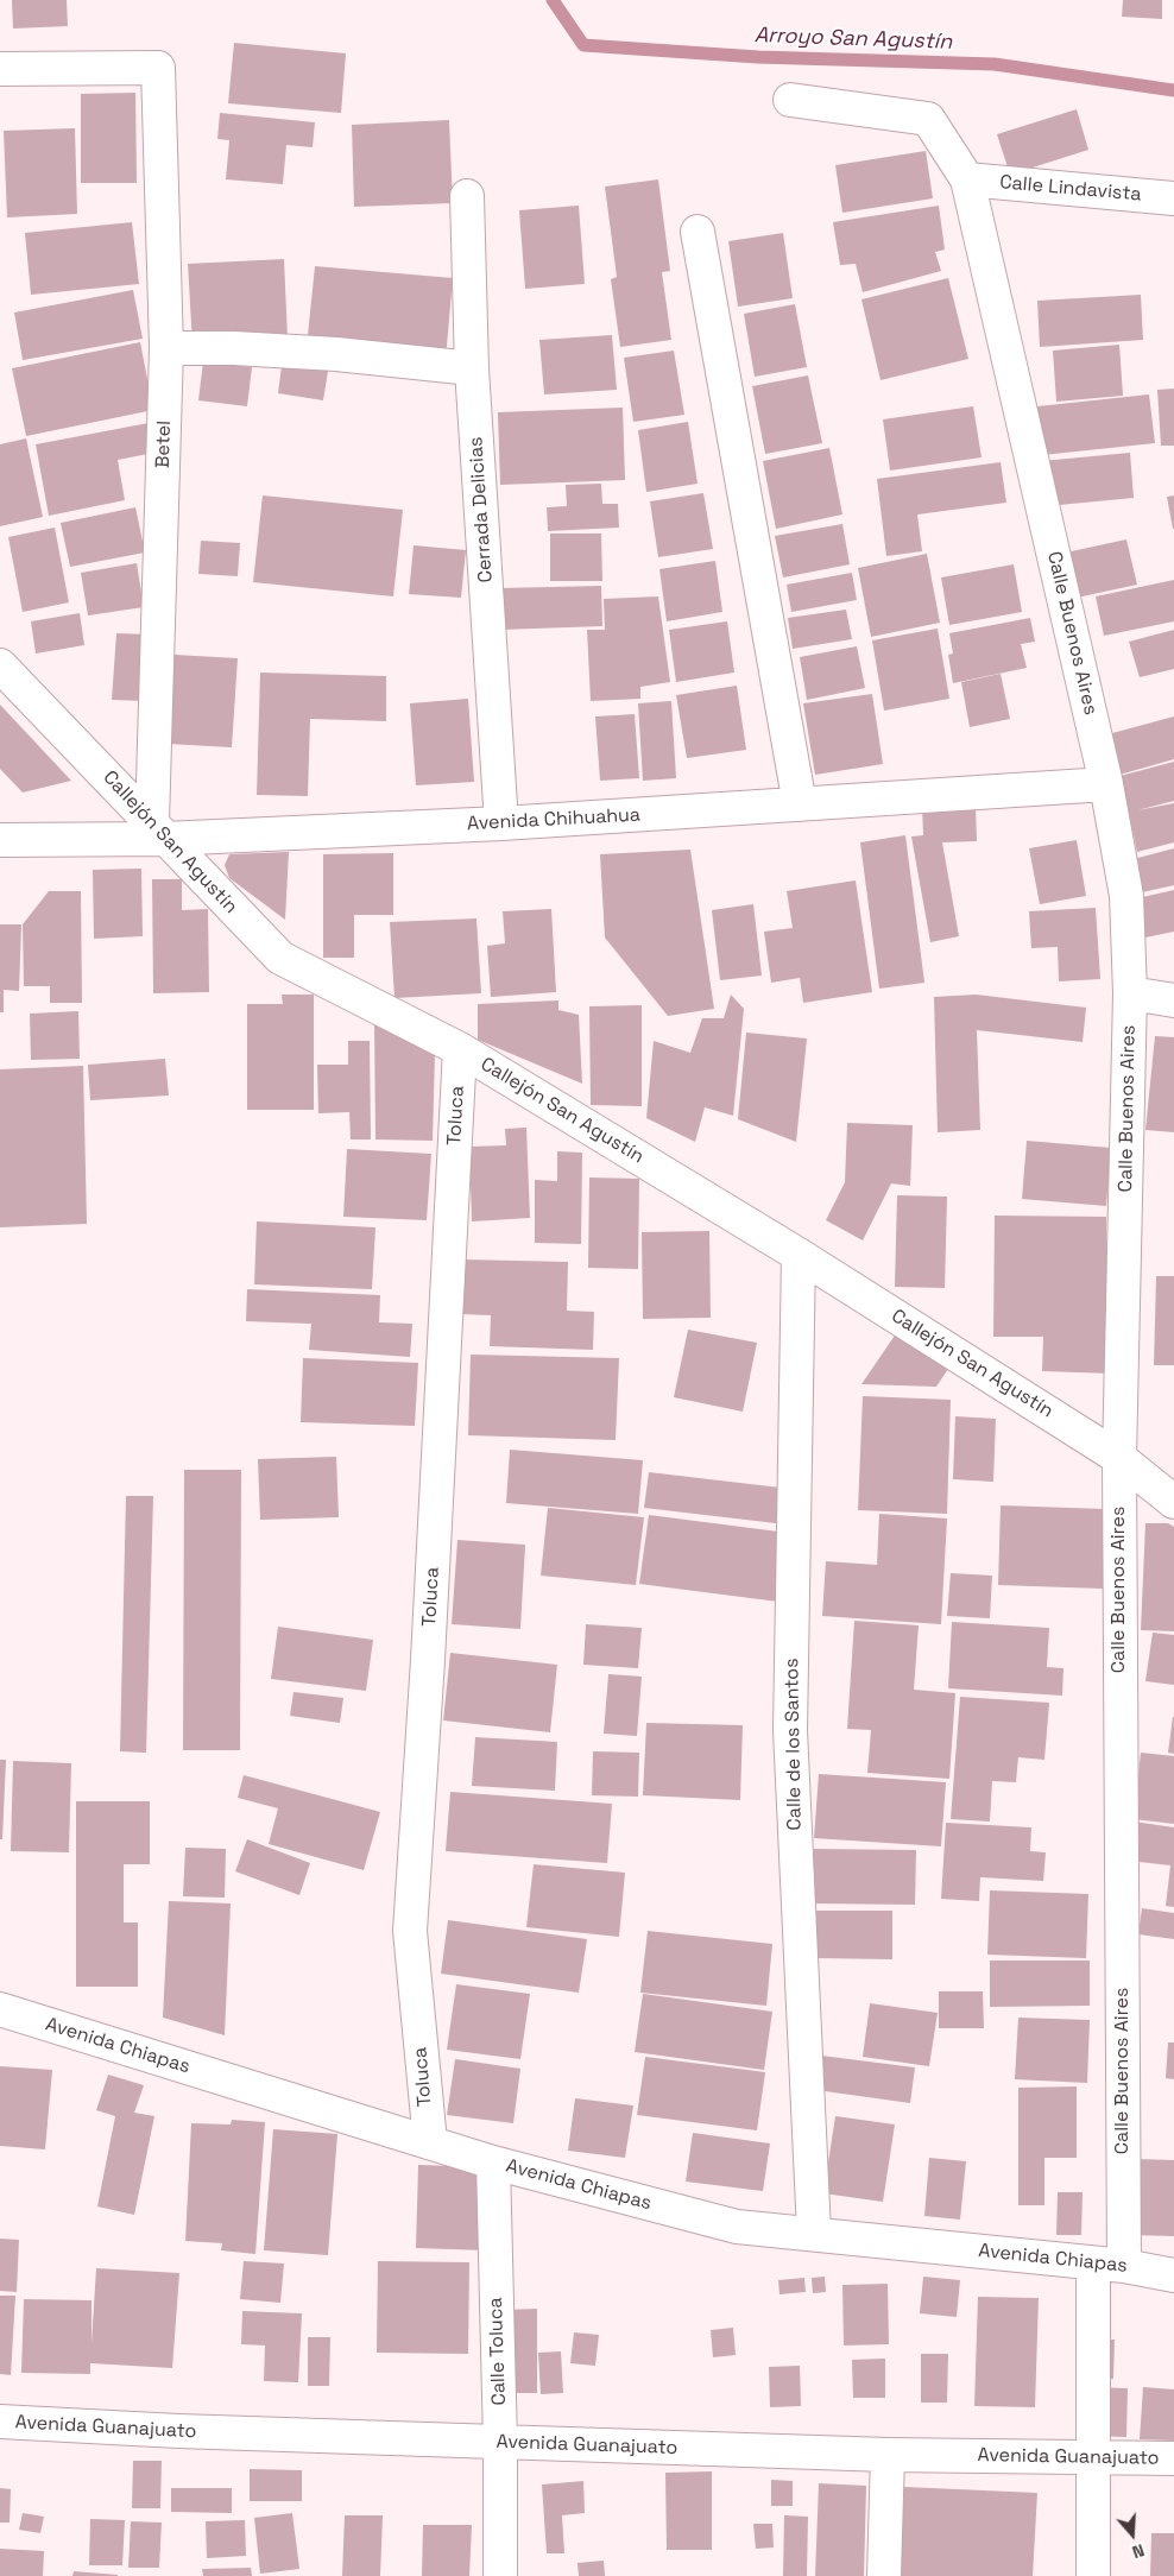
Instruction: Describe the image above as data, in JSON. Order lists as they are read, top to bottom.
{
  "streets": {
    "street": [
      "Calle Lindavista",
      "Betel",
      "Cerrada Delicias",
      "Calle Buenos Aires",
      "Avenida Chihuahua",
      "Callejón San Agustín",
      "Toluca",
      "Calle de los Santos",
      "Avenida Chiapas",
      "Calle Toluca",
      "Avenida Guanajuato"
    ]
  },
  "crossings": [
    ["Calle Lindavista", "Calle Buenos Aires"],
    ["Betel", "Avenida Chihuahua"],
    ["Betel", "Callejón San Agustín"],
    ["Cerrada Delicias", "Avenida Chihuahua"],
    ["Calle Buenos Aires", "Avenida Chihuahua"],
    ["Calle Buenos Aires", "Callejón San Agustín"],
    ["Calle Buenos Aires", "Avenida Chiapas"],
    ["Calle Buenos Aires", "Avenida Guanajuato"],
    ["Avenida Chihuahua", "Callejón San Agustín"],
    ["Callejón San Agustín", "Toluca"],
    ["Callejón San Agustín", "Calle de los Santos"],
    ["Toluca", "Avenida Chiapas"],
    ["Calle de los Santos", "Avenida Chiapas"],
    ["Avenida Chiapas", "Calle Toluca"],
    ["Calle Toluca", "Avenida Guanajuato"]
  ],
  "water": ["Arroyo San Agustín"],
  "north": "bottom"
}
